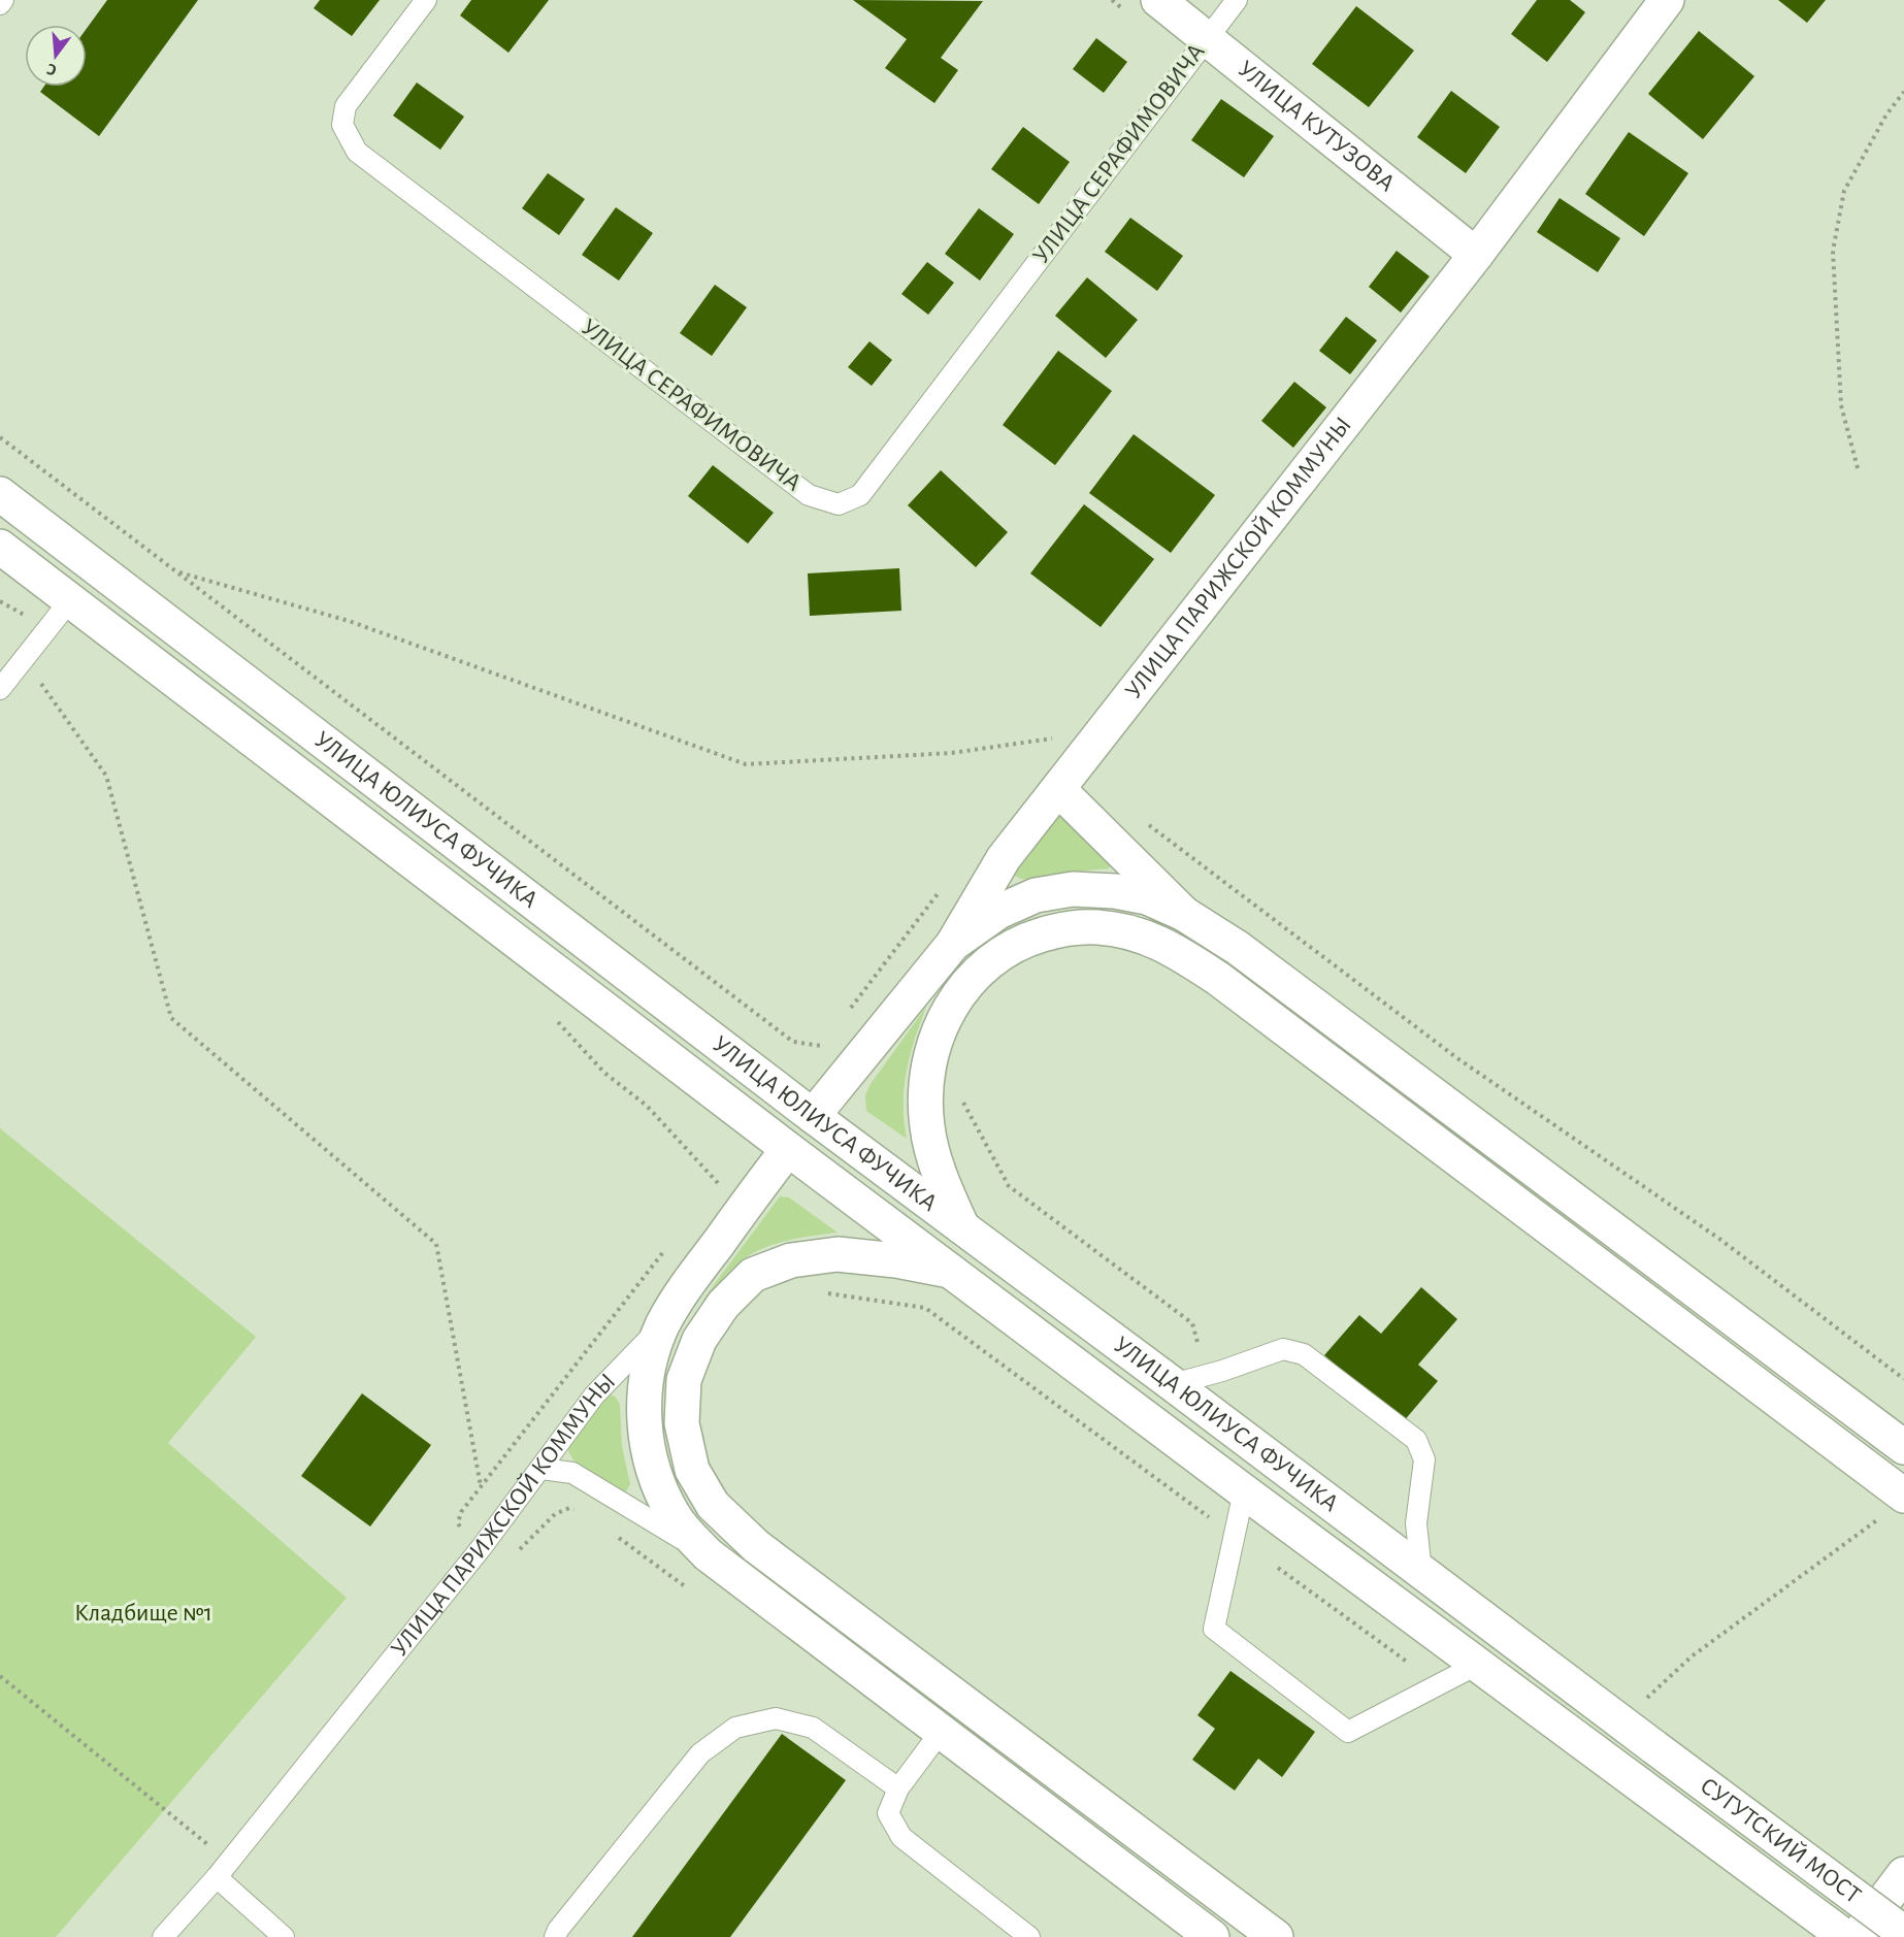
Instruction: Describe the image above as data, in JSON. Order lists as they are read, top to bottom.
{
  "streets": {
    "main road": [
      "УЛИЦА КУТУЗОВА",
      "УЛИЦА ПАРИЖСКОЙ КОММУНЫ",
      "УЛИЦА ЮЛИУСА ФУЧИКА",
      "СУГУТСКИЙ МОСТ"
    ],
    "lane": ["УЛИЦА СЕРАФИМОВИЧА"]
  },
  "crossings": [
    ["УЛИЦА КУТУЗОВА", "УЛИЦА СЕРАФИМОВИЧА"],
    ["УЛИЦА КУТУЗОВА", "УЛИЦА ПАРИЖСКОЙ КОММУНЫ"],
    ["УЛИЦА ПАРИЖСКОЙ КОММУНЫ", "УЛИЦА ЮЛИУСА ФУЧИКА"],
    ["УЛИЦА ЮЛИУСА ФУЧИКА", "СУГУТСКИЙ МОСТ"]
  ],
  "parks": ["Кладбище №1"],
  "north": "bottom"
}
